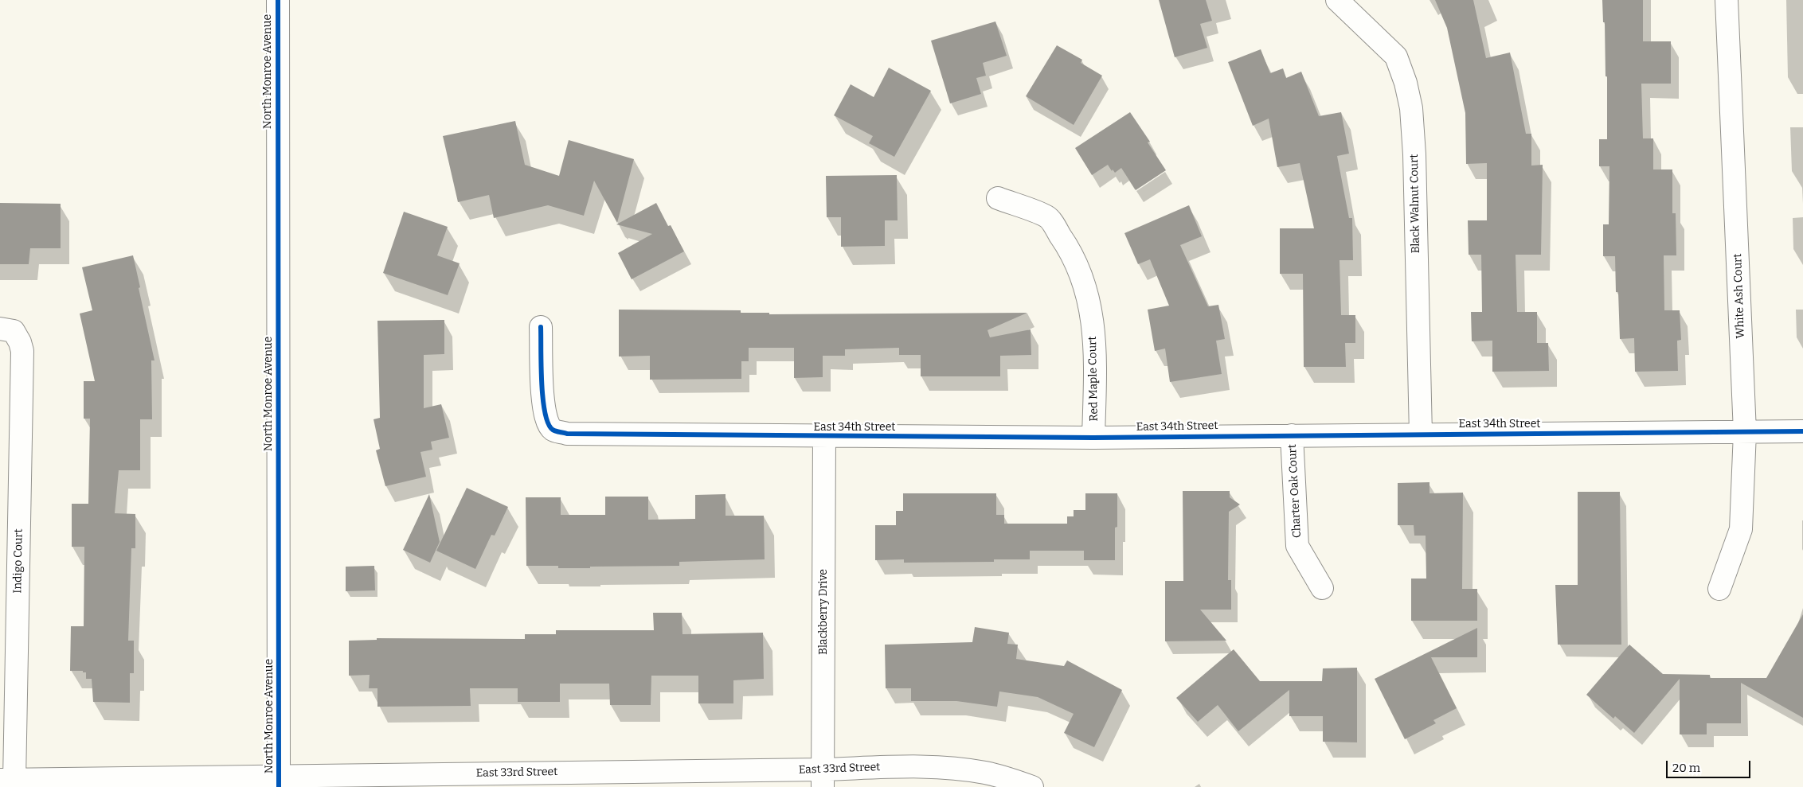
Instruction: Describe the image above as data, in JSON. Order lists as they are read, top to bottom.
{
  "streets": {
    "street": [
      "North Monroe Avenue",
      "Black Walnut Court",
      "White Ash Court",
      "Red Maple Court",
      "East 34th Street",
      "Charter Oak Court",
      "Indigo Court",
      "Blackberry Drive",
      "East 33rd Street"
    ]
  },
  "crossings": [
    ["North Monroe Avenue", "East 33rd Street"],
    ["Black Walnut Court", "East 34th Street"],
    ["White Ash Court", "East 34th Street"],
    ["Red Maple Court", "East 34th Street"],
    ["East 34th Street", "Charter Oak Court"],
    ["East 34th Street", "Blackberry Drive"],
    ["Indigo Court", "East 33rd Street"],
    ["Blackberry Drive", "East 33rd Street"]
  ],
  "scale_bar": "20 m"
}
